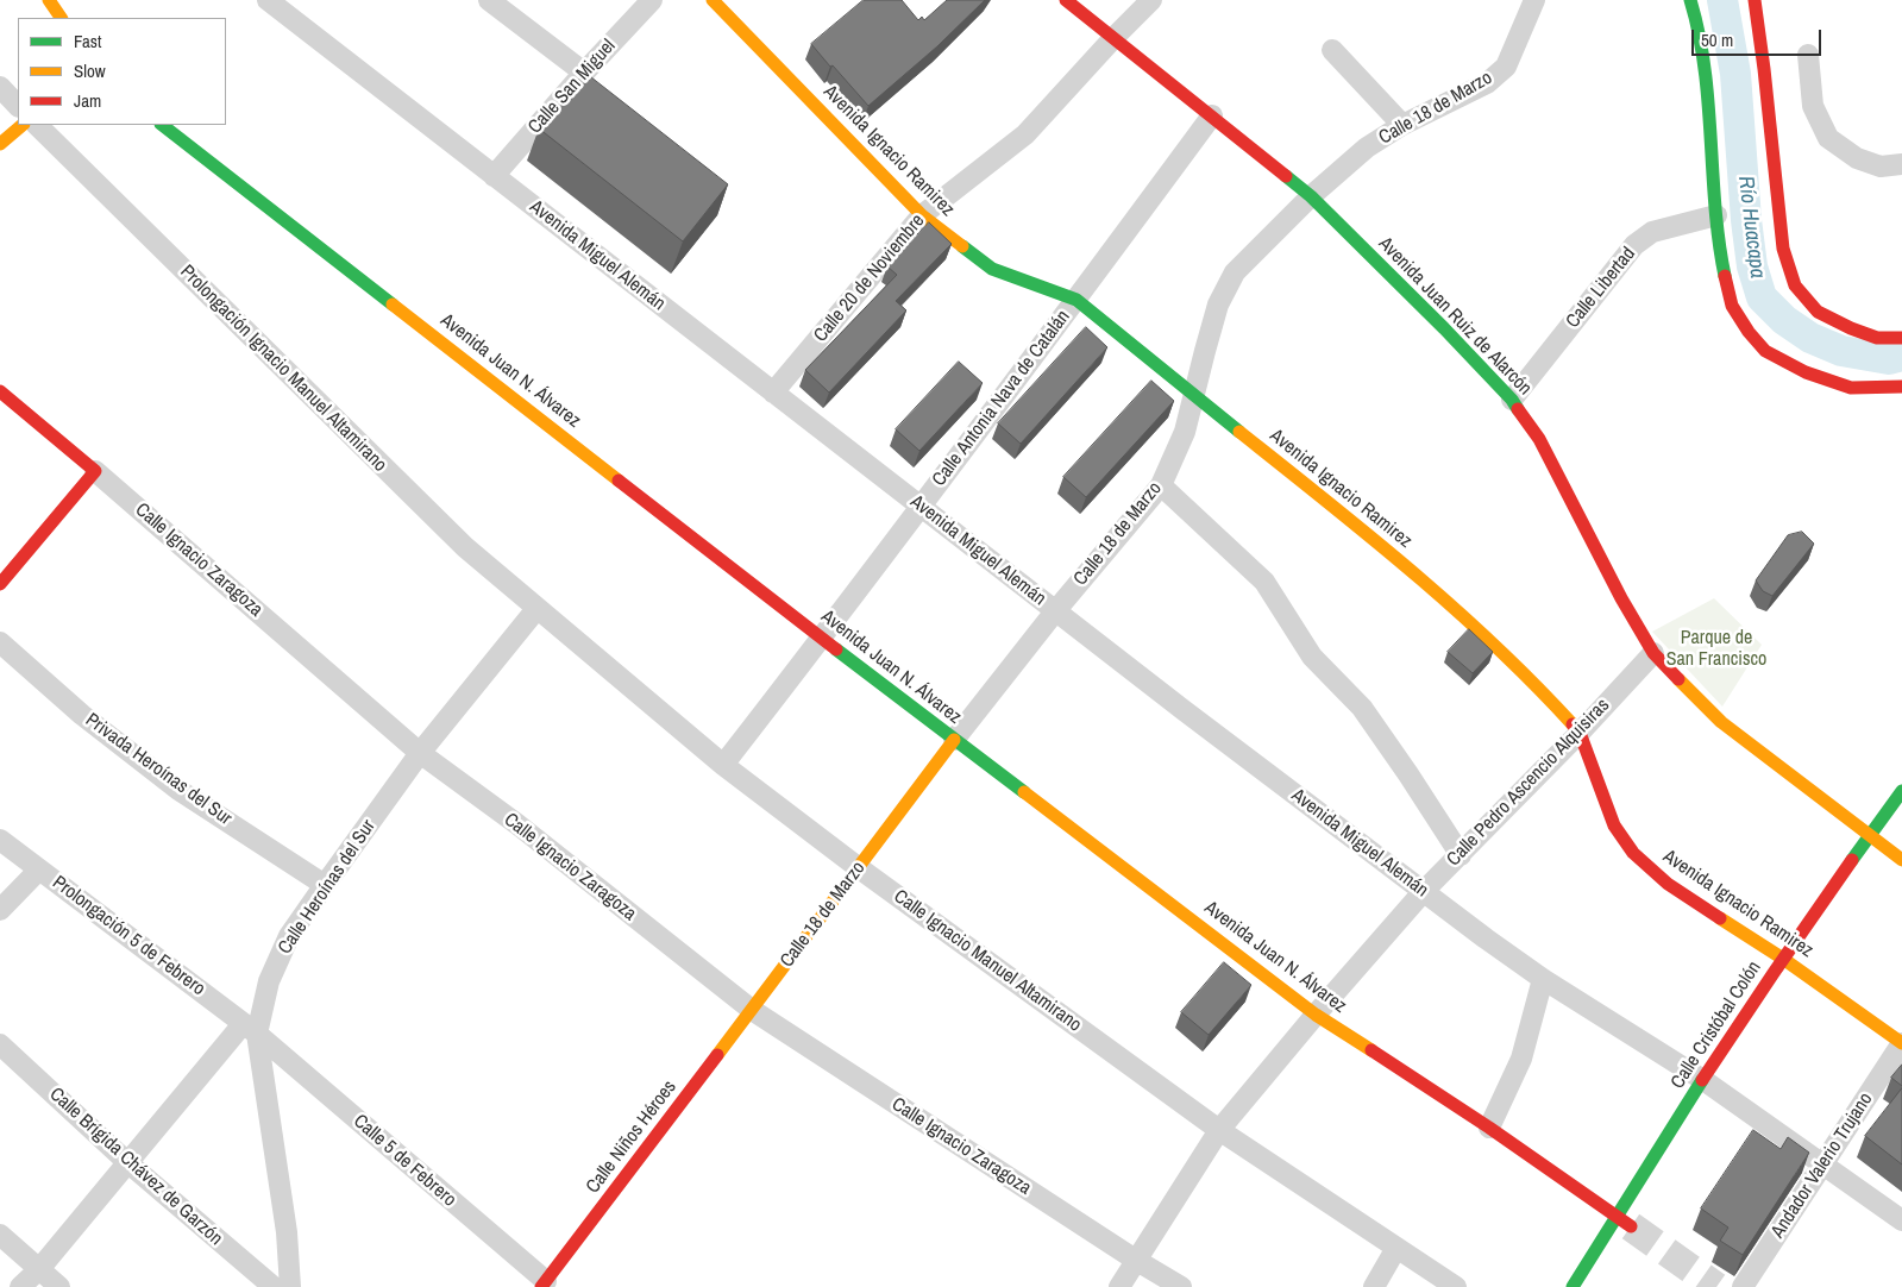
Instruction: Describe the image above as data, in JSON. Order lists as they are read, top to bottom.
{
  "streets": {
    "main road": [
      "Calle 18 de Marzo",
      "Avenida Ignacio Ramirez",
      "Avenida Juan Ruiz de Alarcón",
      "Avenida Juan N. Álvarez",
      "Calle Ignacio Zaragoza",
      "Calle Cristóbal Colón",
      "Calle Niños Héroes"
    ],
    "street": [
      "Calle San Miguel",
      "Avenida Miguel Alemán",
      "Calle 20 de Noviembre",
      "Calle Libertad",
      "Prolongación Ignacio Manuel Altamirano",
      "Calle Antonia Nava de Catalán",
      "Privada Heroínas del Sur",
      "Calle Pedro Ascencio Alquisiras",
      "Calle Heroínas del Sur",
      "Prolongación 5 de Febrero",
      "Calle Ignacio Manuel Altamirano",
      "Calle 5 de Febrero",
      "Andador Valerio Trujano",
      "Calle Brígida Chávez de Garzón"
    ]
  },
  "crossings": [
    ["Calle San Miguel", "Avenida Miguel Alemán"],
    ["Calle 18 de Marzo", "Avenida Ignacio Ramirez"],
    ["Calle 18 de Marzo", "Avenida Miguel Alemán"],
    ["Calle 18 de Marzo", "Avenida Juan Ruiz de Alarcón"],
    ["Calle 18 de Marzo", "Avenida Juan N. Álvarez"],
    ["Calle 18 de Marzo", "Calle Ignacio Zaragoza"],
    ["Calle 18 de Marzo", "Calle Ignacio Manuel Altamirano"],
    ["Calle 18 de Marzo", "Calle Niños Héroes"],
    ["Avenida Ignacio Ramirez", "Calle 20 de Noviembre"],
    ["Avenida Ignacio Ramirez", "Calle Antonia Nava de Catalán"],
    ["Avenida Ignacio Ramirez", "Calle Pedro Ascencio Alquisiras"],
    ["Avenida Ignacio Ramirez", "Calle Cristóbal Colón"],
    ["Avenida Ignacio Ramirez", "Andador Valerio Trujano"],
    ["Avenida Miguel Alemán", "Calle 20 de Noviembre"],
    ["Avenida Miguel Alemán", "Calle Antonia Nava de Catalán"],
    ["Avenida Miguel Alemán", "Calle Pedro Ascencio Alquisiras"],
    ["Avenida Miguel Alemán", "Calle Cristóbal Colón"],
    ["Avenida Miguel Alemán", "Andador Valerio Trujano"],
    ["Calle 20 de Noviembre", "Avenida Juan Ruiz de Alarcón"],
    ["Calle Libertad", "Avenida Juan Ruiz de Alarcón"],
    ["Avenida Juan Ruiz de Alarcón", "Calle Antonia Nava de Catalán"],
    ["Avenida Juan Ruiz de Alarcón", "Calle Pedro Ascencio Alquisiras"],
    ["Avenida Juan Ruiz de Alarcón", "Calle Cristóbal Colón"],
    ["Prolongación Ignacio Manuel Altamirano", "Calle Heroínas del Sur"],
    ["Prolongación Ignacio Manuel Altamirano", "Calle Ignacio Manuel Altamirano"],
    ["Avenida Juan N. Álvarez", "Calle Antonia Nava de Catalán"],
    ["Avenida Juan N. Álvarez", "Calle Pedro Ascencio Alquisiras"],
    ["Avenida Juan N. Álvarez", "Calle Cristóbal Colón"],
    ["Calle Antonia Nava de Catalán", "Calle Ignacio Manuel Altamirano"],
    ["Calle Ignacio Zaragoza", "Calle Pedro Ascencio Alquisiras"],
    ["Calle Ignacio Zaragoza", "Calle Heroínas del Sur"],
    ["Calle Ignacio Zaragoza", "Calle Niños Héroes"],
    ["Privada Heroínas del Sur", "Calle Heroínas del Sur"],
    ["Calle Pedro Ascencio Alquisiras", "Calle Ignacio Manuel Altamirano"],
    ["Calle Heroínas del Sur", "Prolongación 5 de Febrero"],
    ["Calle Heroínas del Sur", "Calle Ignacio Manuel Altamirano"],
    ["Calle Heroínas del Sur", "Calle 5 de Febrero"],
    ["Prolongación 5 de Febrero", "Calle 5 de Febrero"],
    ["Calle Niños Héroes", "Calle 5 de Febrero"]
  ],
  "water": ["Río Huacapa"],
  "parks": ["Parque de San Francisco"],
  "legend": ["Fast", "Slow", "Jam"],
  "scale_bar": "50 m"
}
